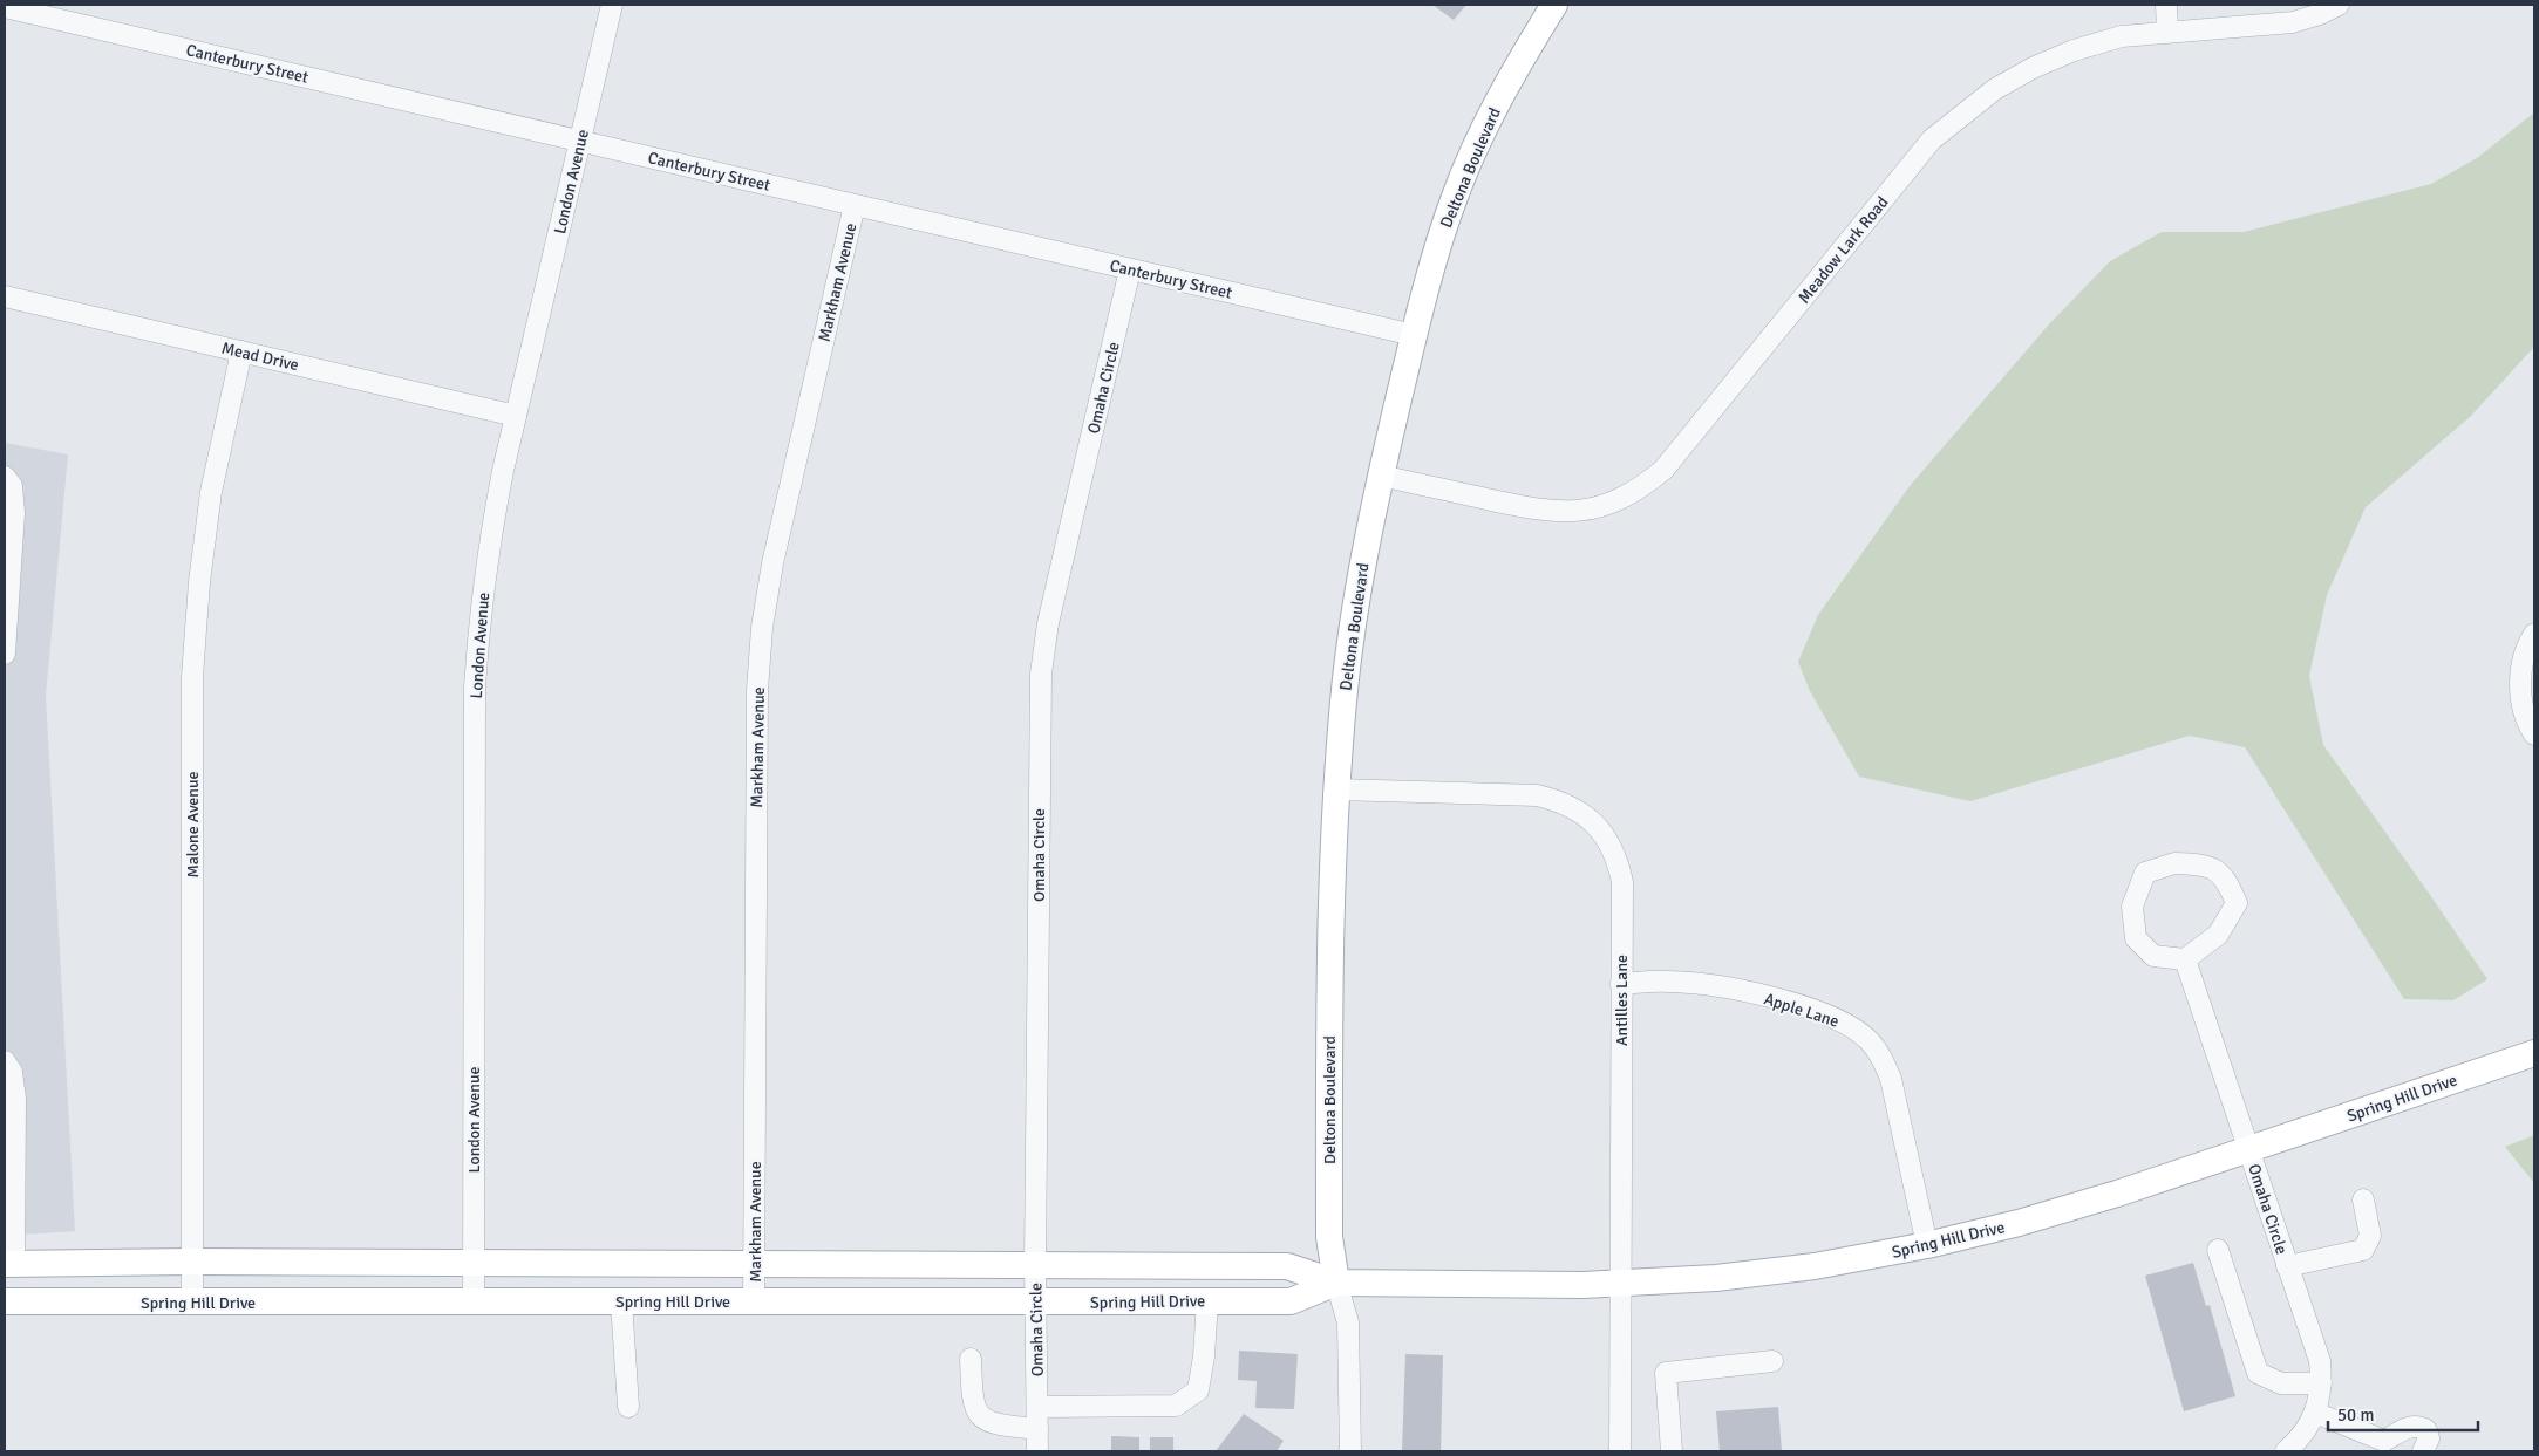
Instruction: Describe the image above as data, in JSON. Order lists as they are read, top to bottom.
{
  "streets": {
    "main road": ["Deltona Boulevard", "Spring Hill Drive"],
    "street": [
      "Canterbury Street",
      "London Avenue",
      "Meadow Lark Road",
      "Markham Avenue",
      "Mead Drive",
      "Omaha Circle",
      "Malone Avenue",
      "Antilles Lane",
      "Apple Lane"
    ]
  },
  "crossings": [
    ["Canterbury Street", "Deltona Boulevard"],
    ["Canterbury Street", "London Avenue"],
    ["Canterbury Street", "Markham Avenue"],
    ["Canterbury Street", "Omaha Circle"],
    ["Deltona Boulevard", "Meadow Lark Road"],
    ["Deltona Boulevard", "Antilles Lane"],
    ["Deltona Boulevard", "Spring Hill Drive"],
    ["London Avenue", "Mead Drive"],
    ["London Avenue", "Spring Hill Drive"],
    ["Markham Avenue", "Spring Hill Drive"],
    ["Mead Drive", "Malone Avenue"],
    ["Omaha Circle", "Spring Hill Drive"],
    ["Malone Avenue", "Spring Hill Drive"],
    ["Antilles Lane", "Apple Lane"],
    ["Antilles Lane", "Spring Hill Drive"],
    ["Apple Lane", "Spring Hill Drive"]
  ],
  "scale_bar": "50 m"
}
